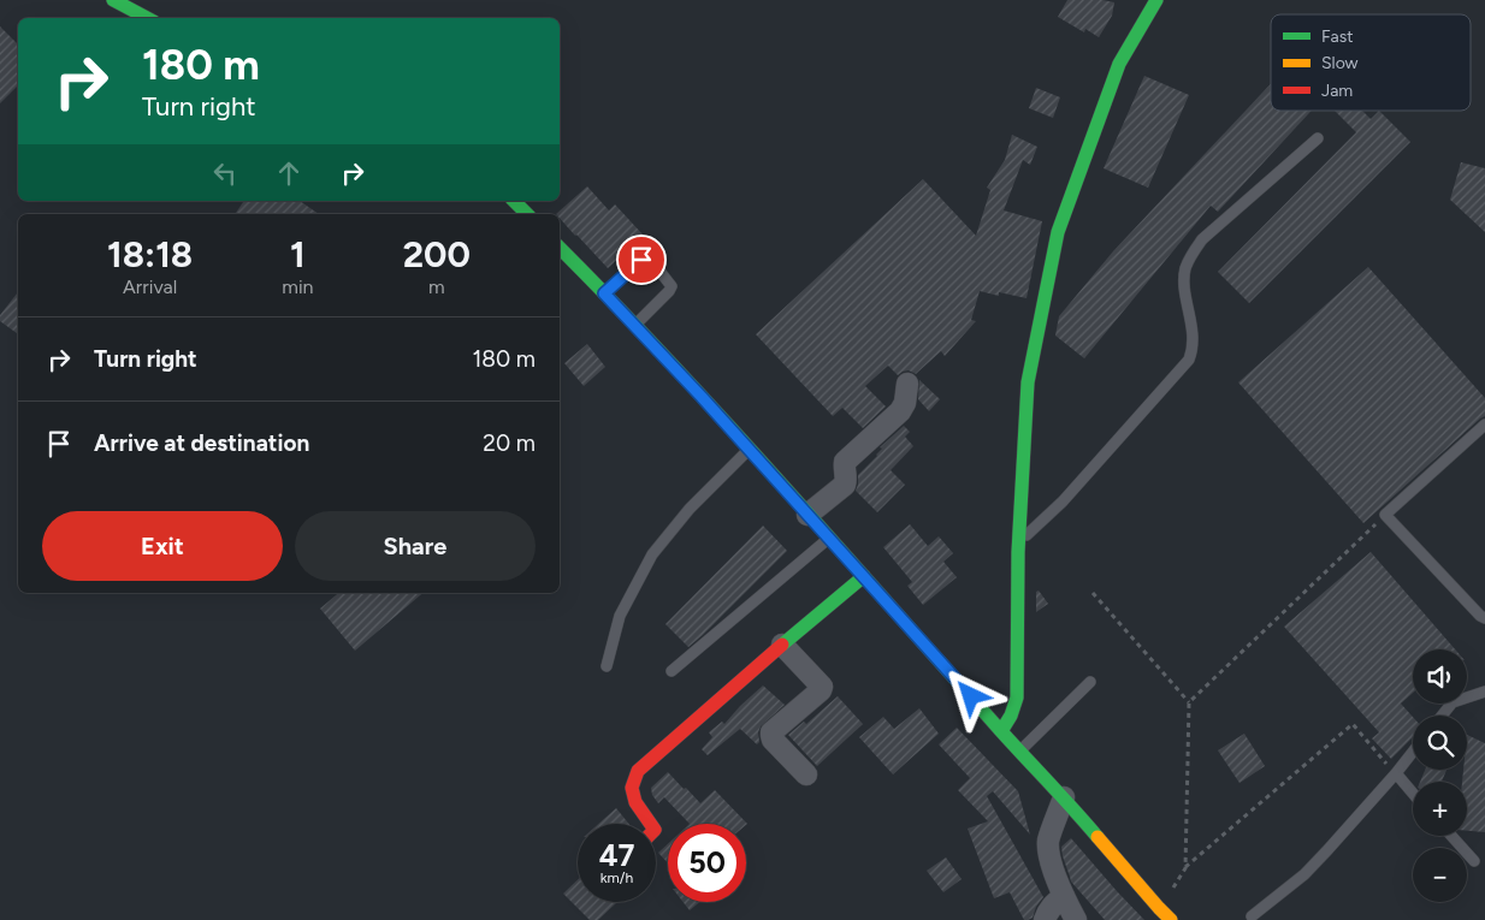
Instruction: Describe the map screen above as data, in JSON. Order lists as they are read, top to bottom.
{
  "legend": ["Fast", "Slow", "Jam"],
  "page": {
    "turn": ["180 m", "Turn right"],
    "eta": [
      "18:18",
      "Arrival",
      "1",
      "min",
      "200",
      "m"
    ],
    "list": [
      {
        "name": "Turn right",
        "value": "180 m"
      },
      {
        "name": "Arrive at destination",
        "value": "20 m"
      }
    ],
    "buttons": ["Exit", "Share"],
    "map_buttons": ["+", "−"],
    "speed": "47 km/h",
    "limit": "50"
  }
}
